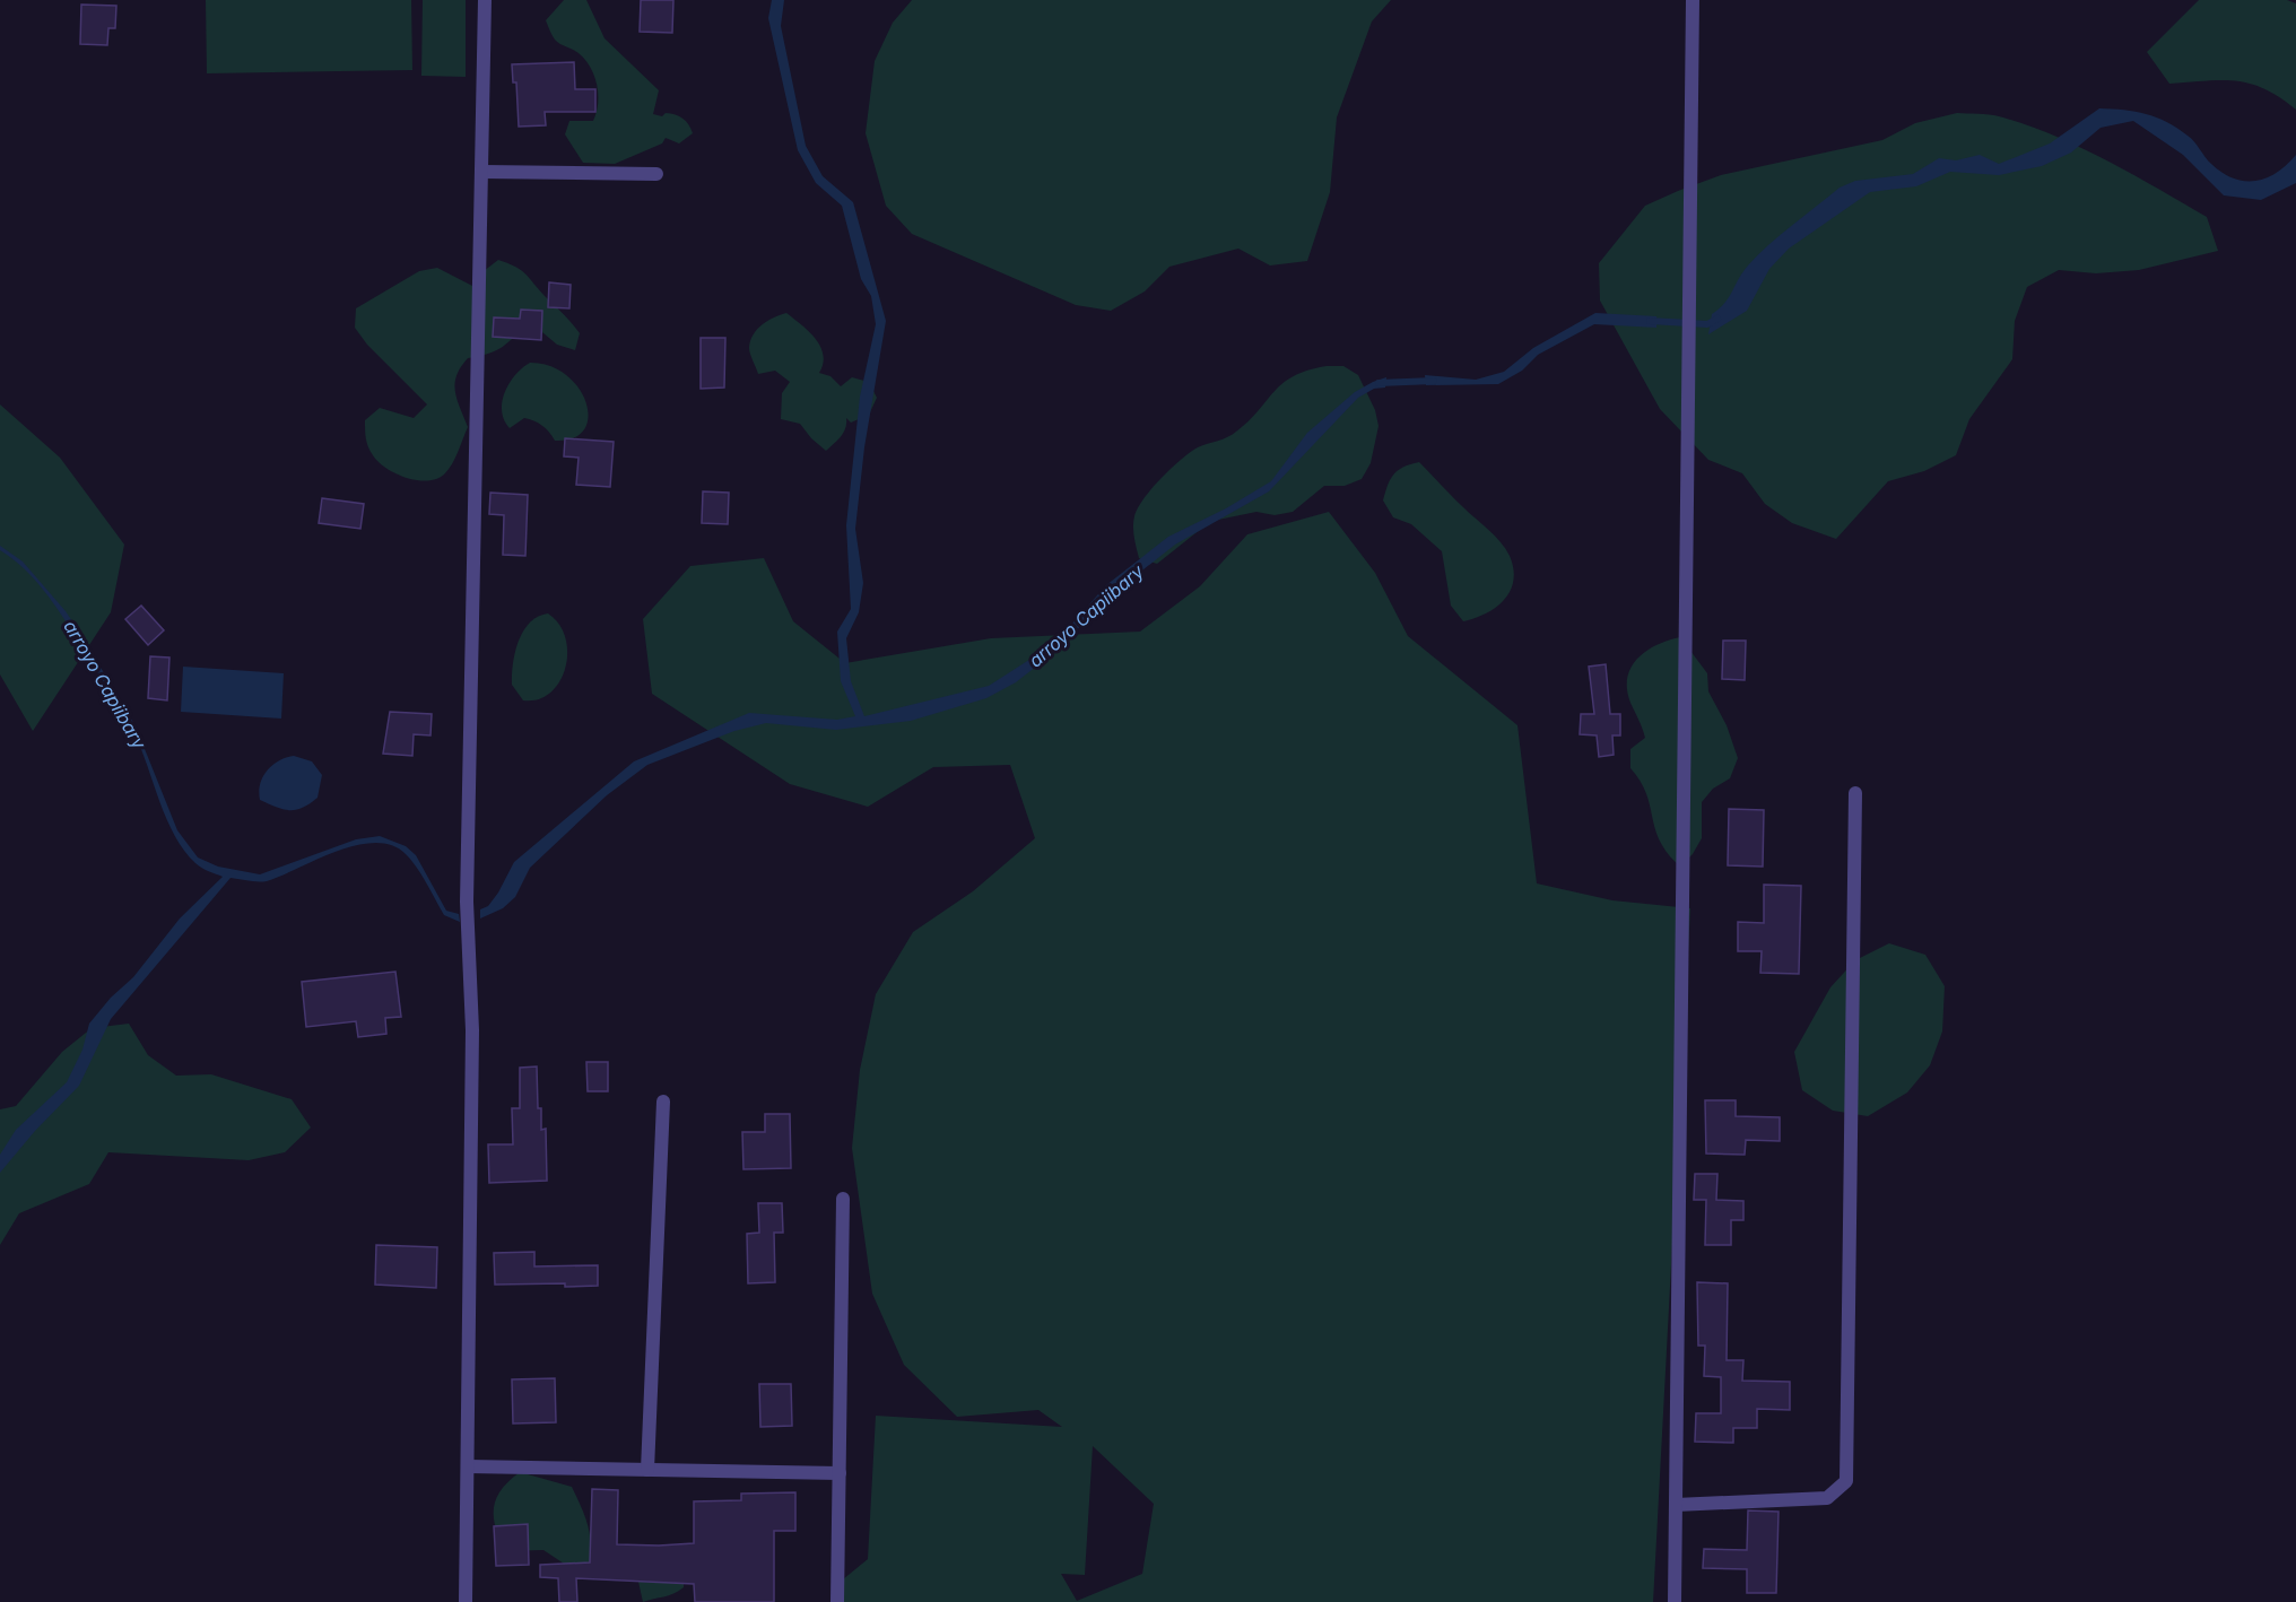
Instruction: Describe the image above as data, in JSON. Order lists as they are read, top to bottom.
{
  "water": ["arroyo Capiibary"]
}
